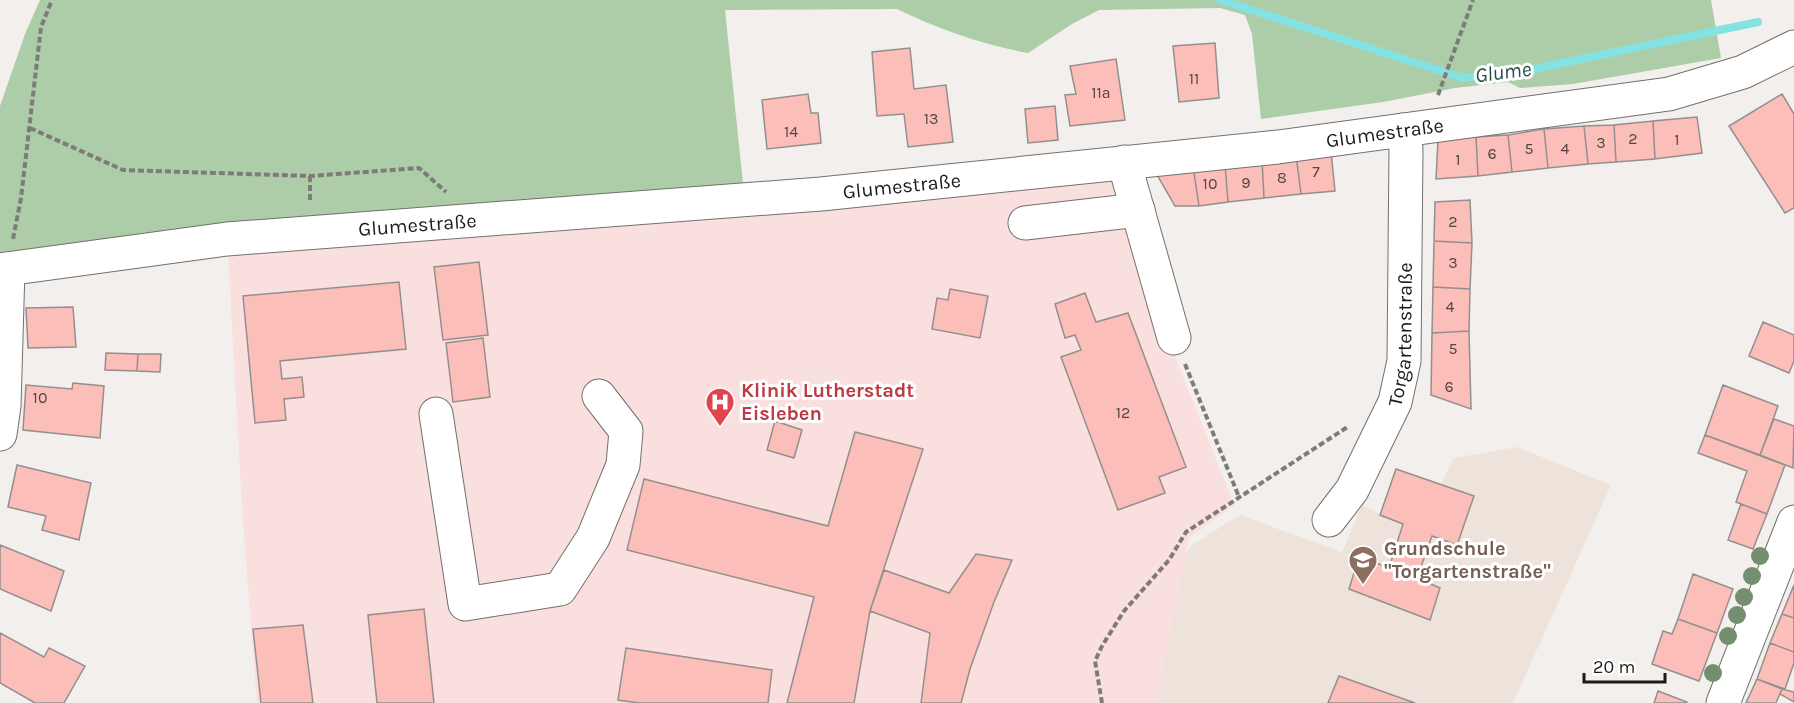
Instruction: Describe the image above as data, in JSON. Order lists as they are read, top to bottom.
{
  "streets": {
    "street": ["Glumestraße", "Torgartenstraße"]
  },
  "crossings": [
    ["Glumestraße", "Torgartenstraße"]
  ],
  "water": ["Glume"],
  "places": {
    "hospital": ["Klinik Lutherstadt Eisleben"],
    "school or university": ["Grundschule \"Torgartenstraße\""]
  },
  "house_numbers": [
    "11",
    "11a",
    "13",
    "14",
    "2",
    "1",
    "3",
    "5",
    "4",
    "6",
    "1",
    "7",
    "8",
    "9",
    "10",
    "2",
    "3",
    "4",
    "5",
    "6",
    "10",
    "12"
  ],
  "scale_bar": "20 m"
}
